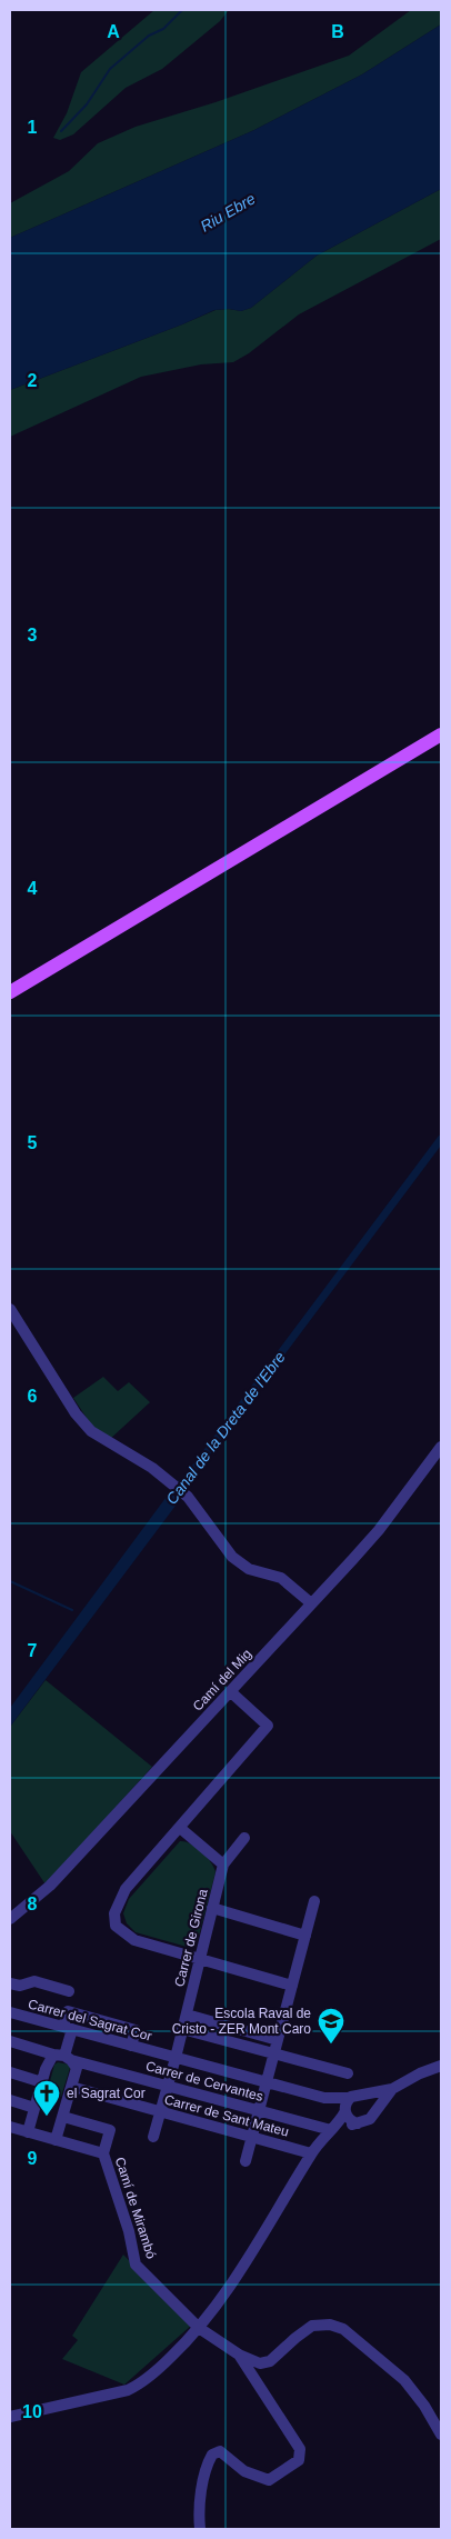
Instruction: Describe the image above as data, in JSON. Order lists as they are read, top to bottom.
{
  "streets": {
    "street": [
      "Camí del Mig",
      "Carrer de Girona",
      "Carrer del Sagrat Cor",
      "Carrer de Cervantes",
      "Carrer de Sant Mateu",
      "Camí de Mirambó"
    ]
  },
  "crossings": [
    ["Carrer de Girona", "Carrer del Sagrat Cor"],
    ["Carrer de Girona", "Carrer de Cervantes"],
    ["Carrer de Girona", "Carrer de Sant Mateu"]
  ],
  "water": ["Riu Ebre", "Canal de la Dreta de l'Ebre"],
  "places": {
    "school or university": ["Escola Raval de Cristo - ZER Mont Caro"],
    "church": ["el Sagrat Cor"]
  },
  "grid": {
    "columns": ["A", "B"],
    "rows": [
      "1",
      "2",
      "3",
      "4",
      "5",
      "6",
      "7",
      "8",
      "9",
      "10"
    ]
  }
}
